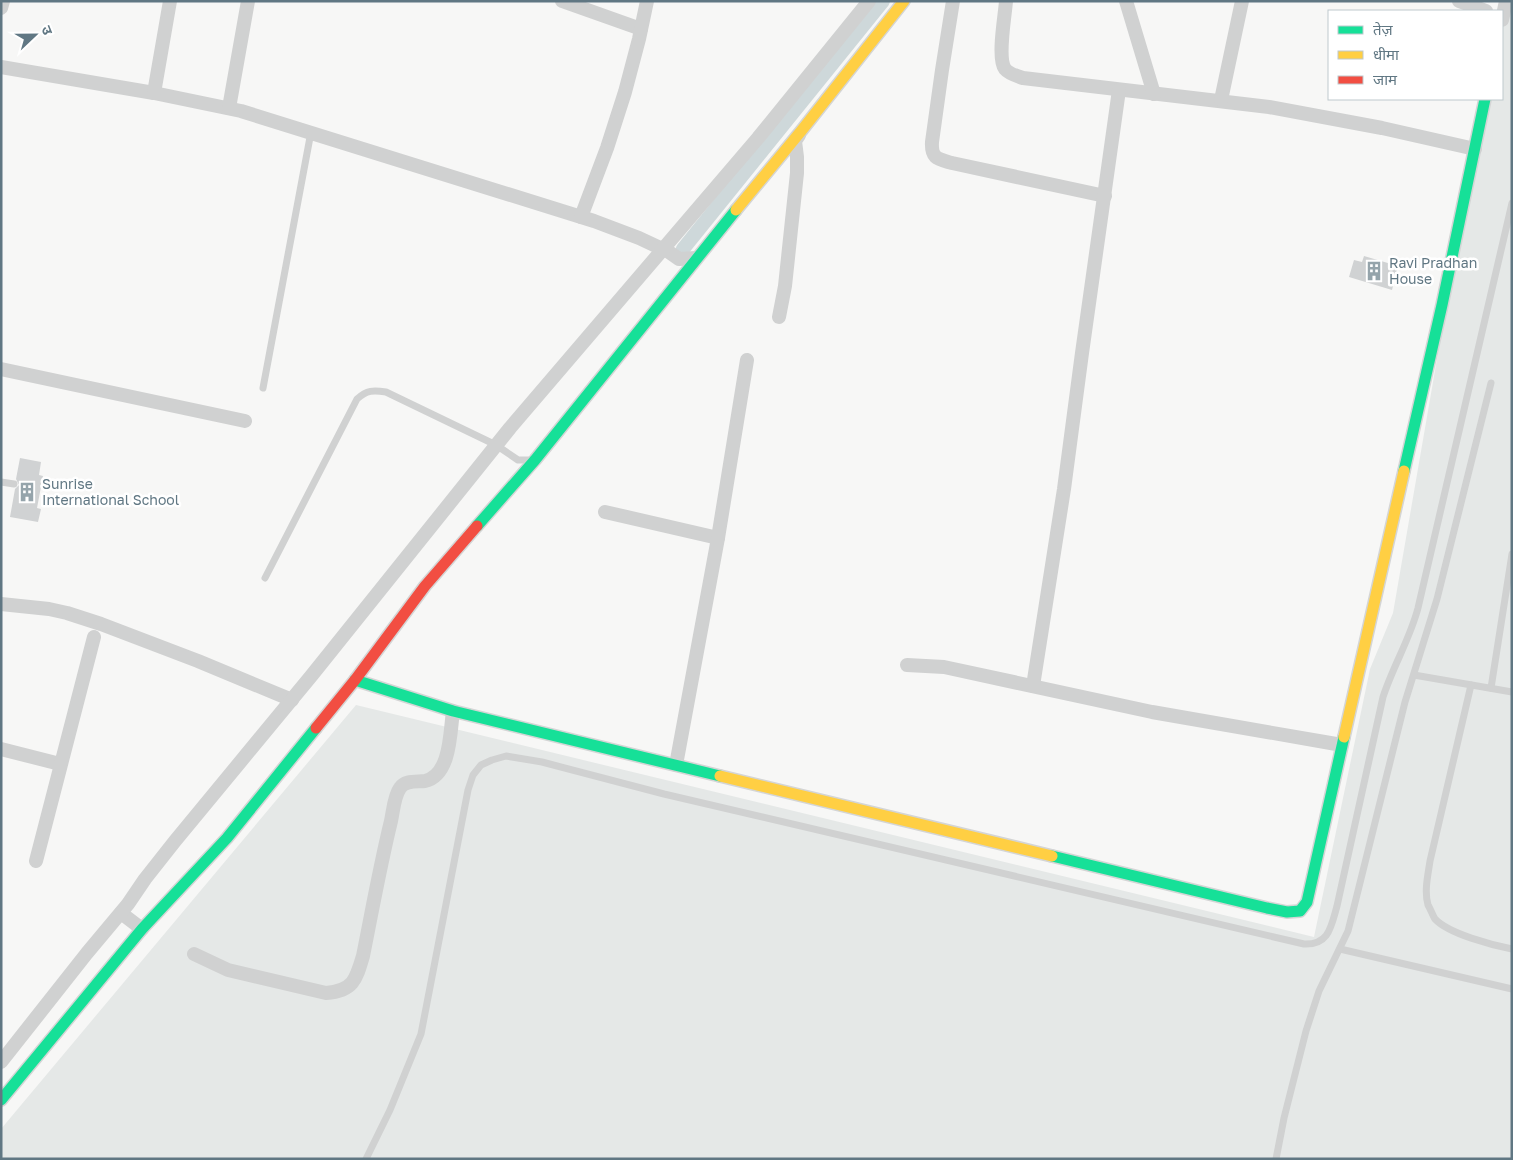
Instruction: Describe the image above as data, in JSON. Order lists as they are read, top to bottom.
{
  "places": {
    "building": ["Ravi Pradhan House", "Sunrise International School"]
  },
  "legend": ["तेज़", "धीमा", "जाम"],
  "north": "right"
}
